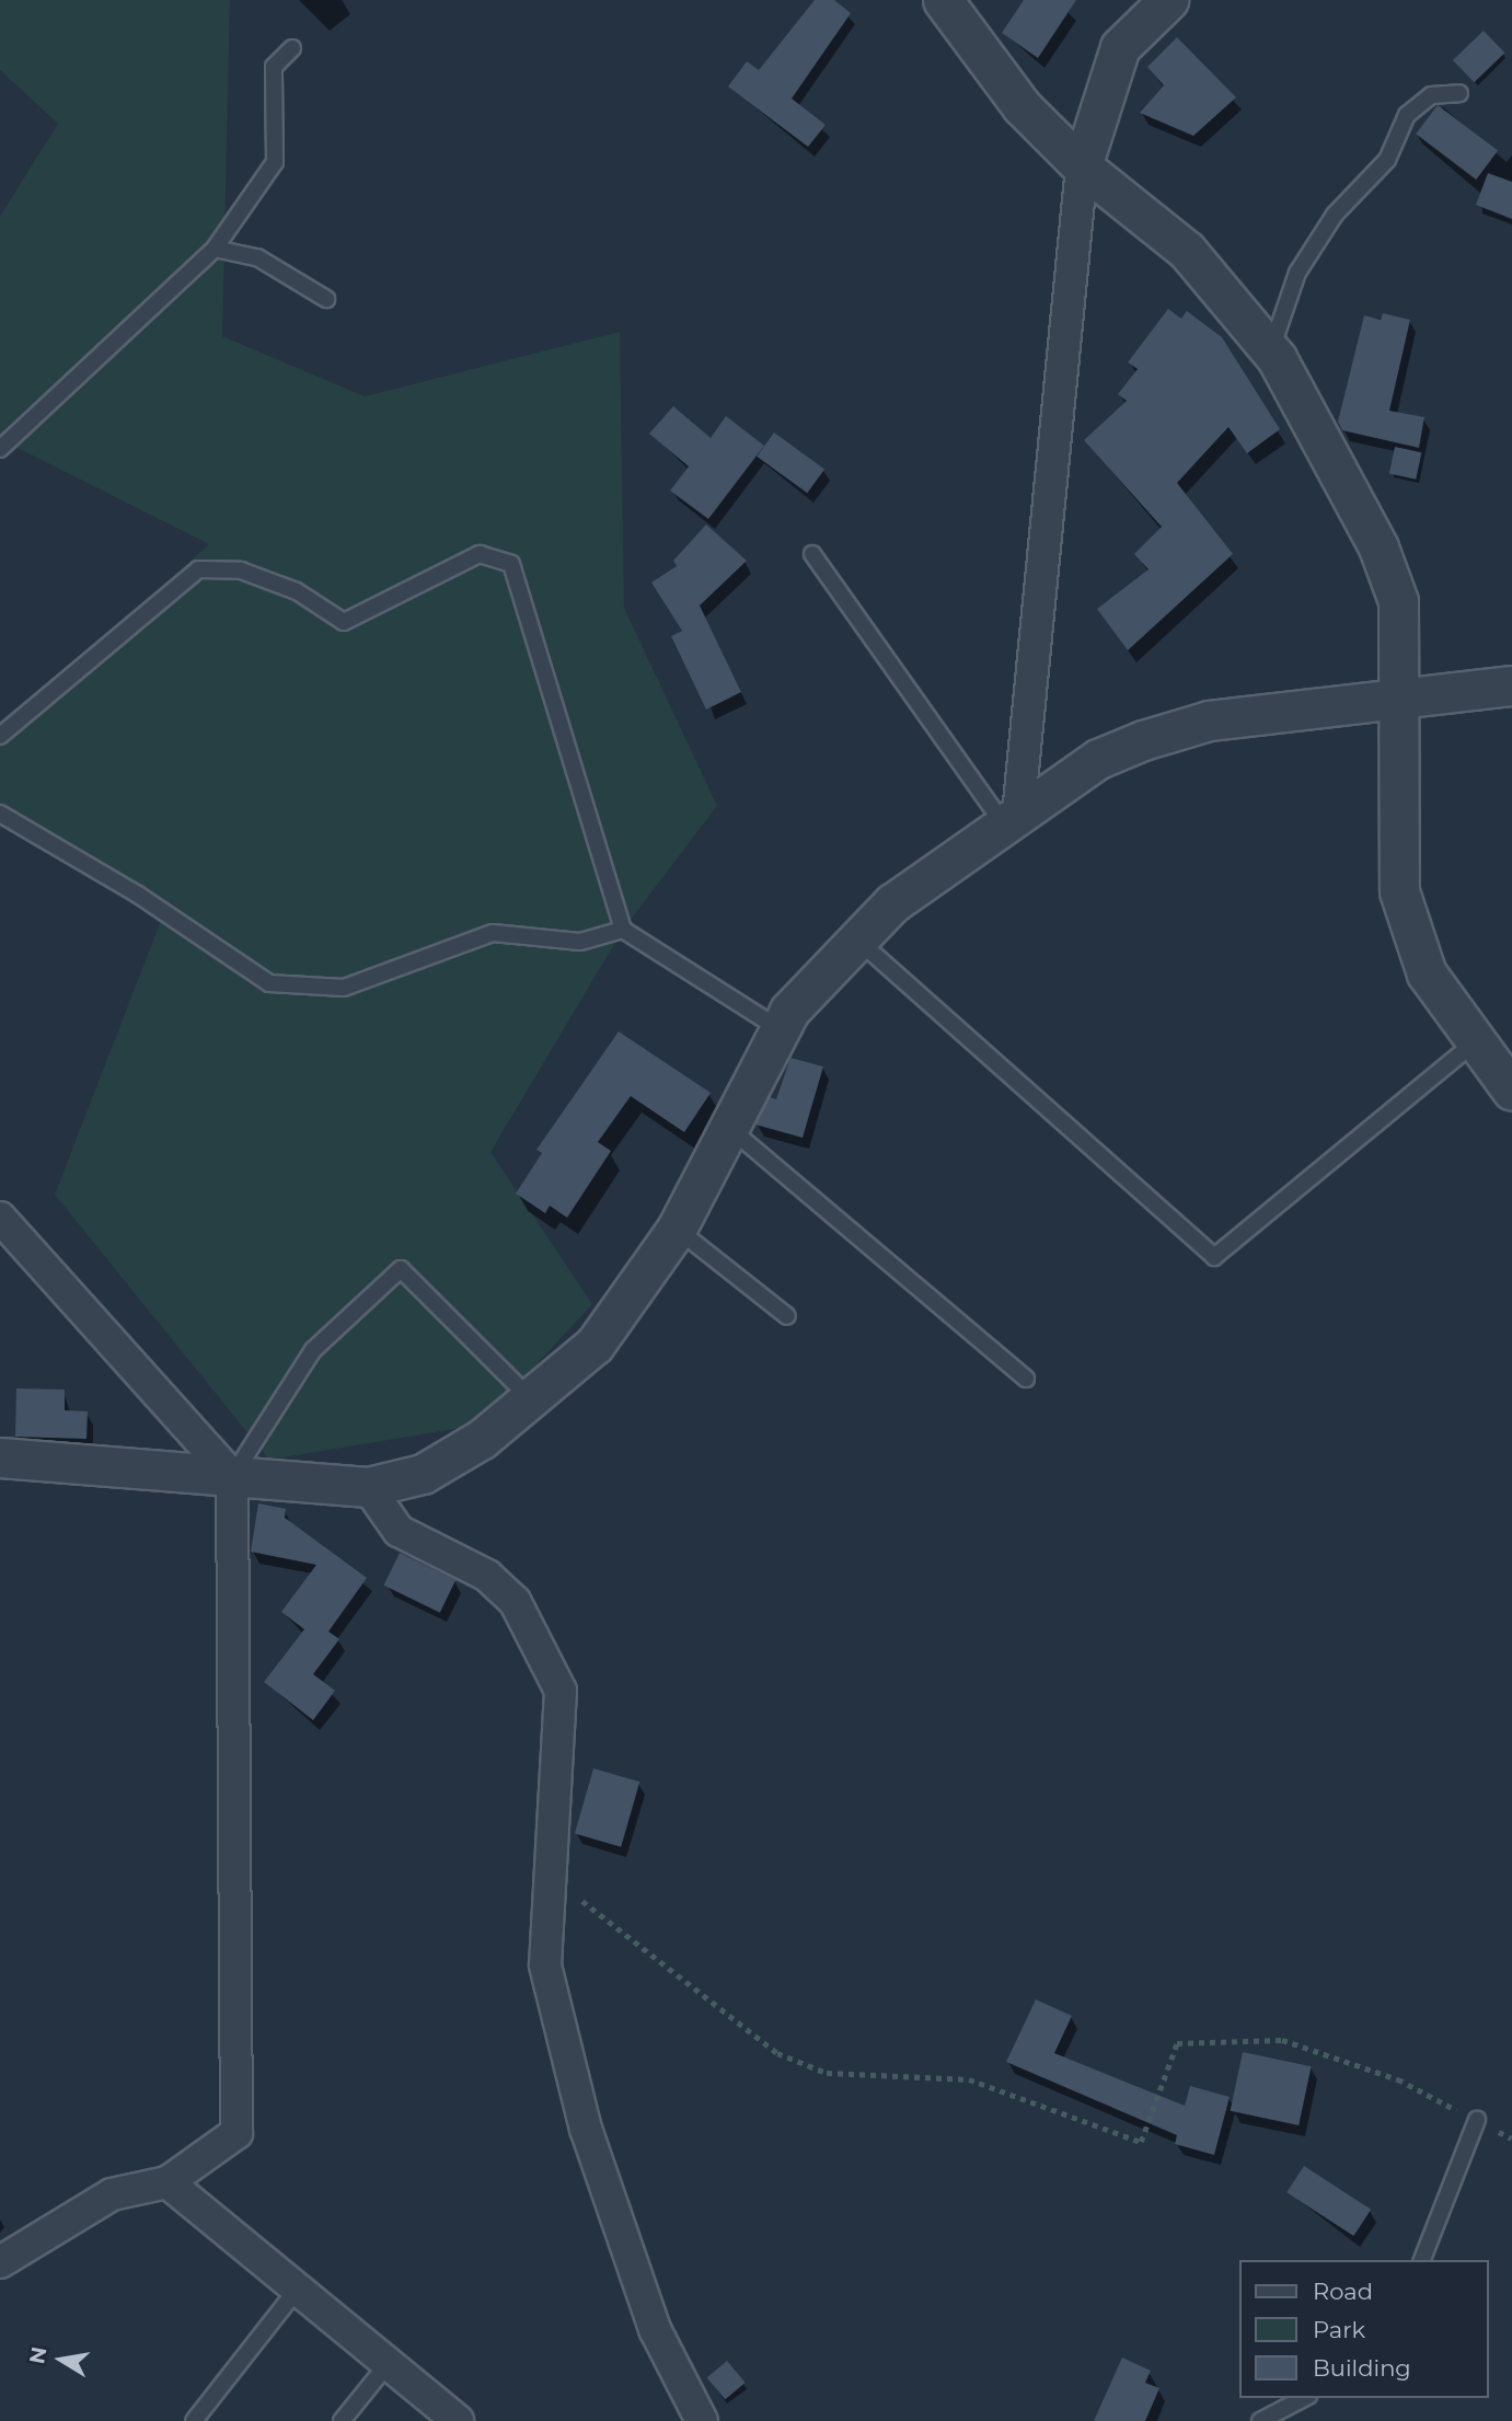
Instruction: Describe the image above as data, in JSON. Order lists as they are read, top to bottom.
{
  "legend": ["Road", "Park", "Building"],
  "north": "left"
}
